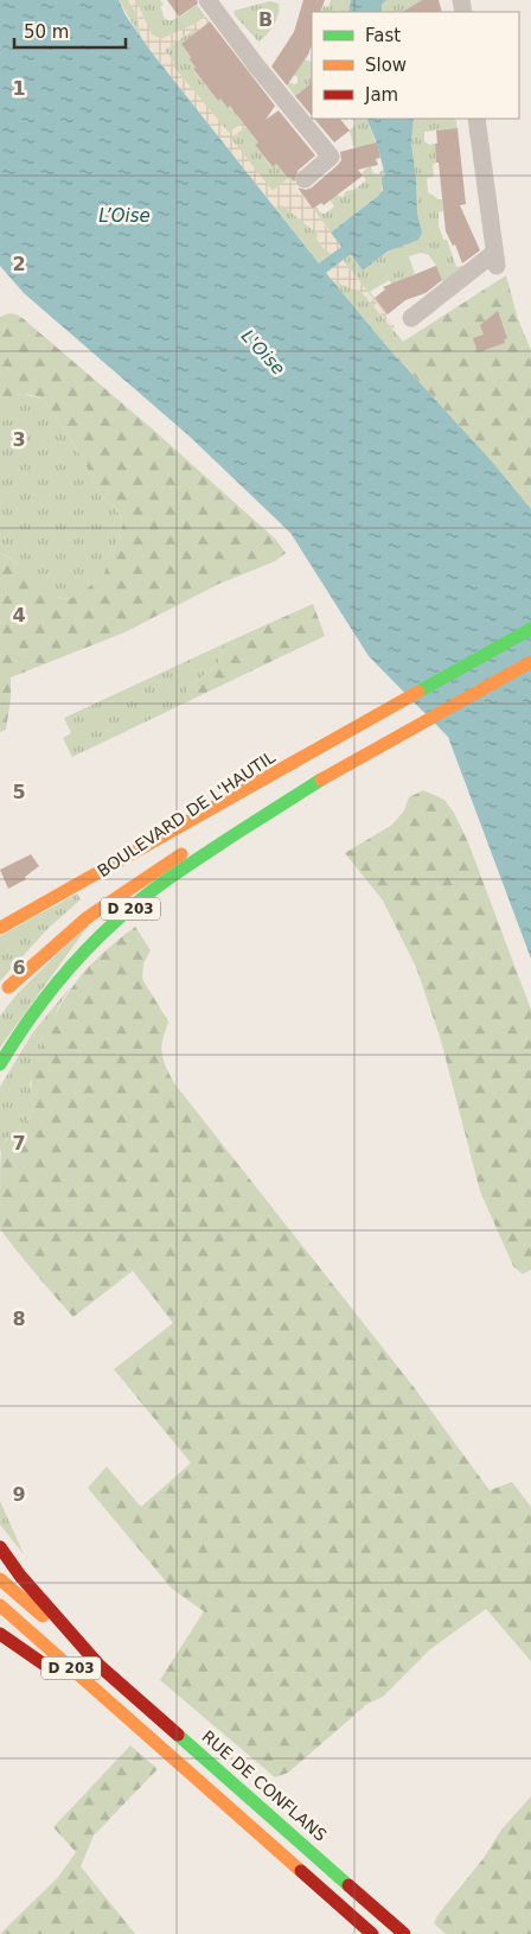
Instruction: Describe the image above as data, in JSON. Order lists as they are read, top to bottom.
{
  "streets": {
    "main road": ["BOULEVARD DE L'HAUTIL", "D 203", "RUE DE CONFLANS"]
  },
  "crossings": [
    ["BOULEVARD DE L'HAUTIL", "D 203"],
    ["D 203", "RUE DE CONFLANS"]
  ],
  "water": ["L’Oise", "L'Oise"],
  "legend": ["Fast", "Slow", "Jam"],
  "scale_bar": "50 m",
  "grid": {
    "columns": ["B"],
    "rows": [
      "1",
      "2",
      "3",
      "4",
      "5",
      "6",
      "7",
      "8",
      "9"
    ]
  }
}
